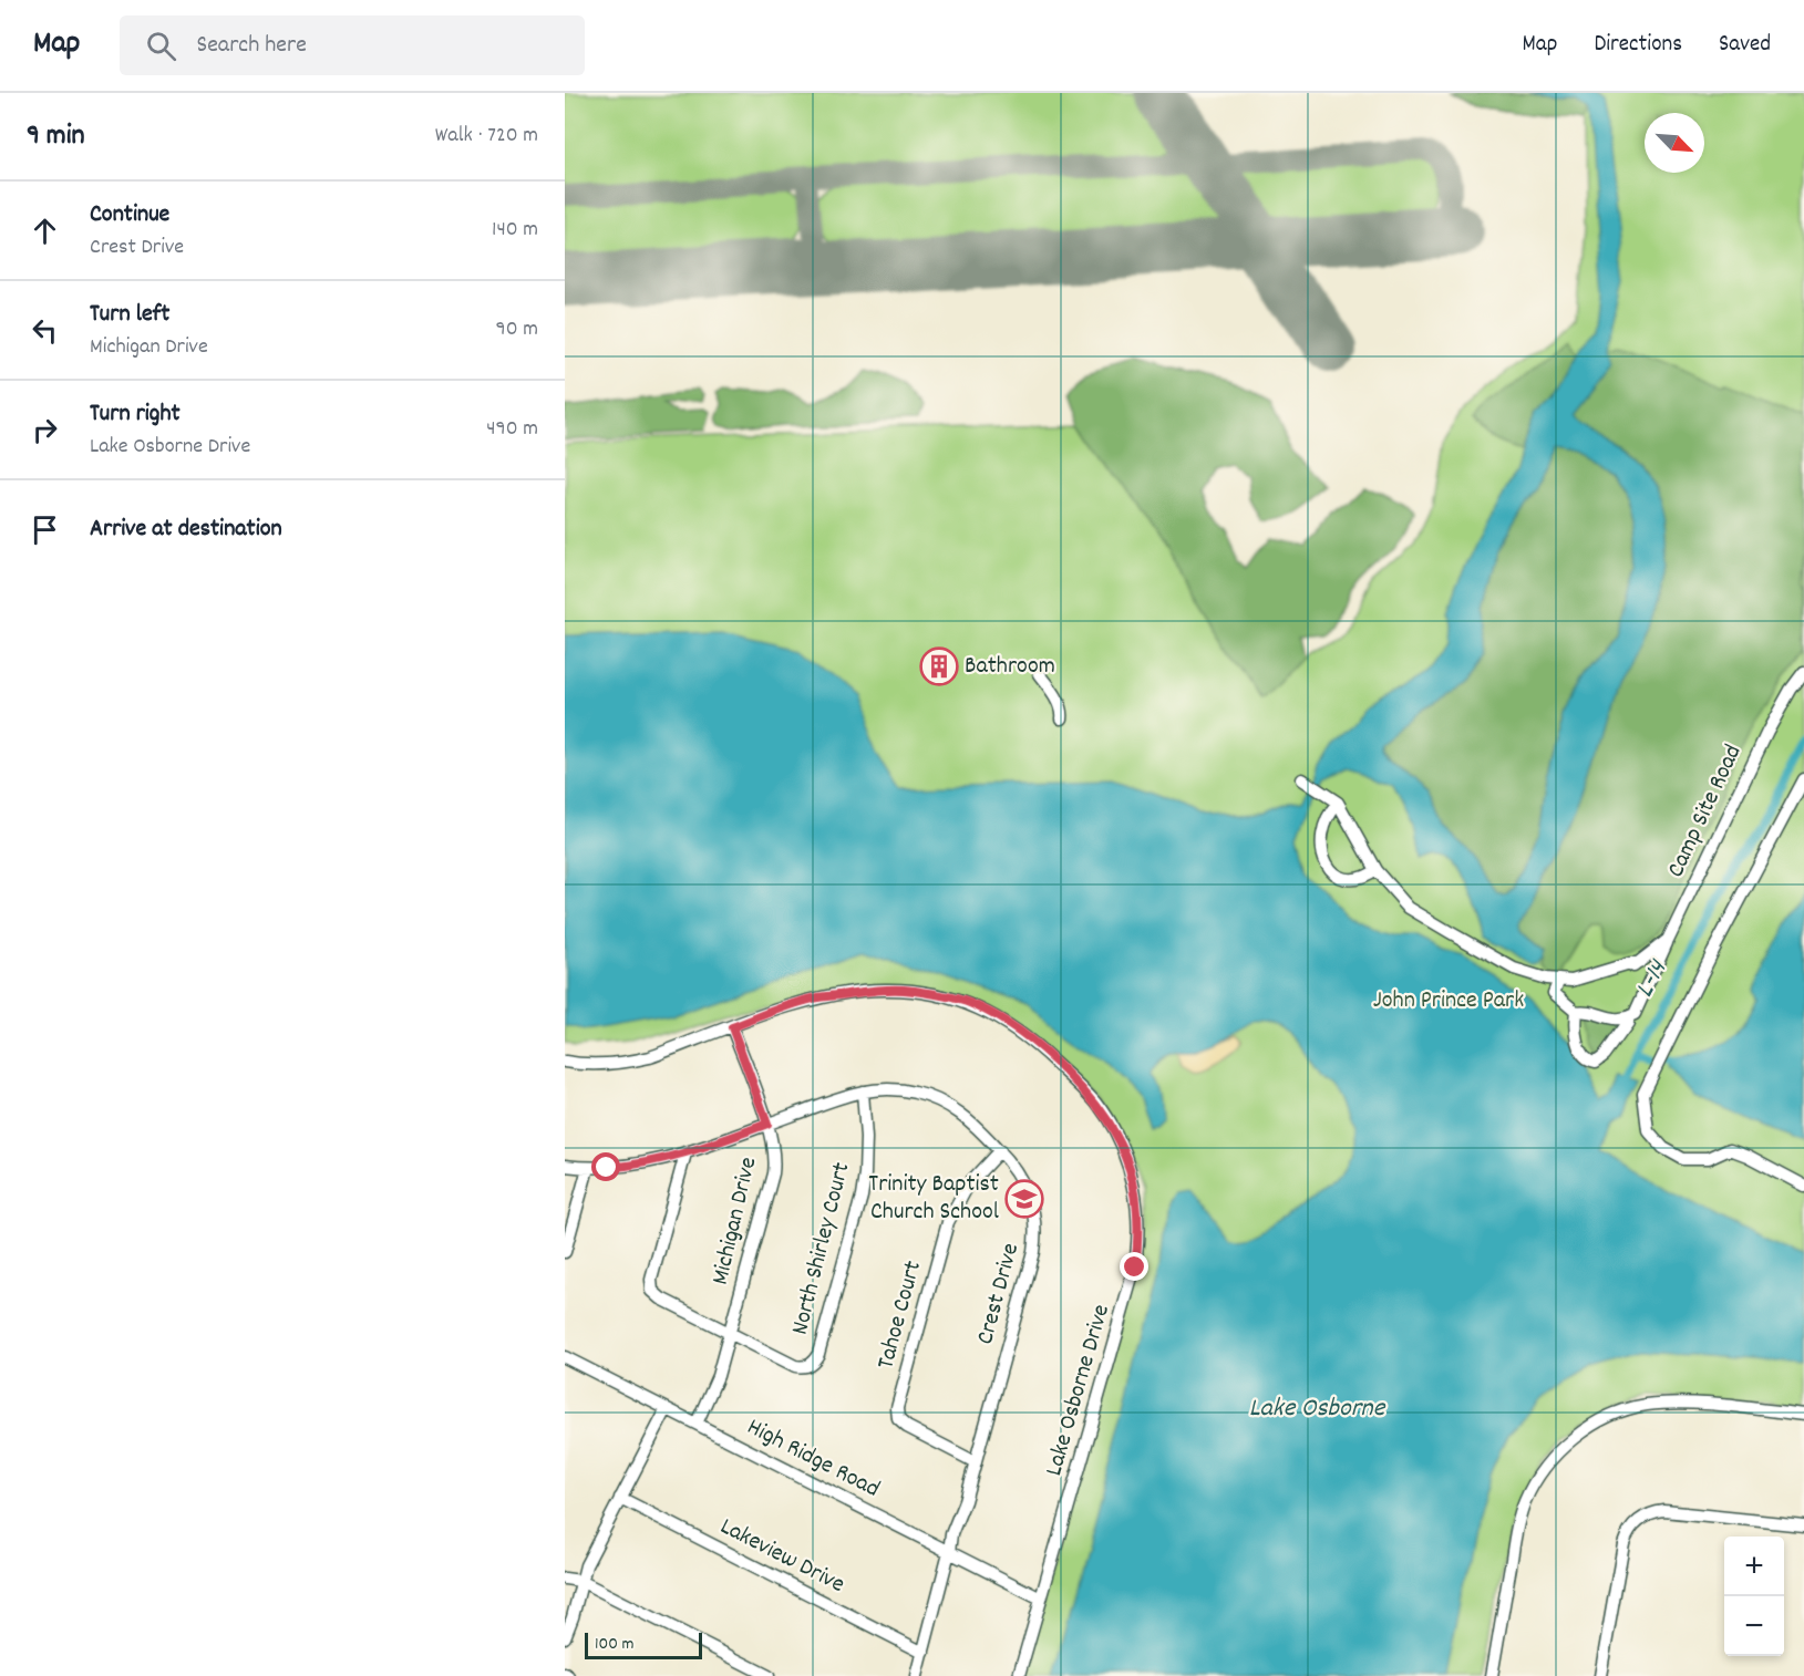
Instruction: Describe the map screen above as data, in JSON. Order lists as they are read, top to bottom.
{
  "streets": {
    "street": [
      "Camp Site Road",
      "Michigan Drive",
      "North Shirley Court",
      "Crest Drive",
      "Tahoe Court",
      "Lake Osborne Drive",
      "High Ridge Road",
      "Lakeview Drive"
    ]
  },
  "crossings": [
    ["Michigan Drive", "North Shirley Court"],
    ["Michigan Drive", "Crest Drive"],
    ["Michigan Drive", "Lake Osborne Drive"],
    ["Michigan Drive", "High Ridge Road"],
    ["North Shirley Court", "Crest Drive"],
    ["Crest Drive", "Tahoe Court"],
    ["Crest Drive", "High Ridge Road"],
    ["Crest Drive", "Lakeview Drive"],
    ["Lake Osborne Drive", "High Ridge Road"]
  ],
  "water": ["L-14", "Lake Osborne"],
  "parks": ["John Prince Park"],
  "places": {
    "building": ["Bathroom"],
    "school or university": ["Trinity Baptist Church School"]
  },
  "scale_bar": "100 m",
  "north": "bottom right",
  "page": {
    "header": "Map",
    "search": "Search here",
    "nav": ["Map", "Directions", "Saved"],
    "heading": ["9 min", "Walk · 720 m"],
    "list": [
      ["Continue", "Crest Drive", "140 m"],
      ["Turn left", "Michigan Drive", "90 m"],
      ["Turn right", "Lake Osborne Drive", "490 m"],
      "Arrive at destination"
    ],
    "map_buttons": ["+", "−"],
    "scale": "100 m"
  }
}
